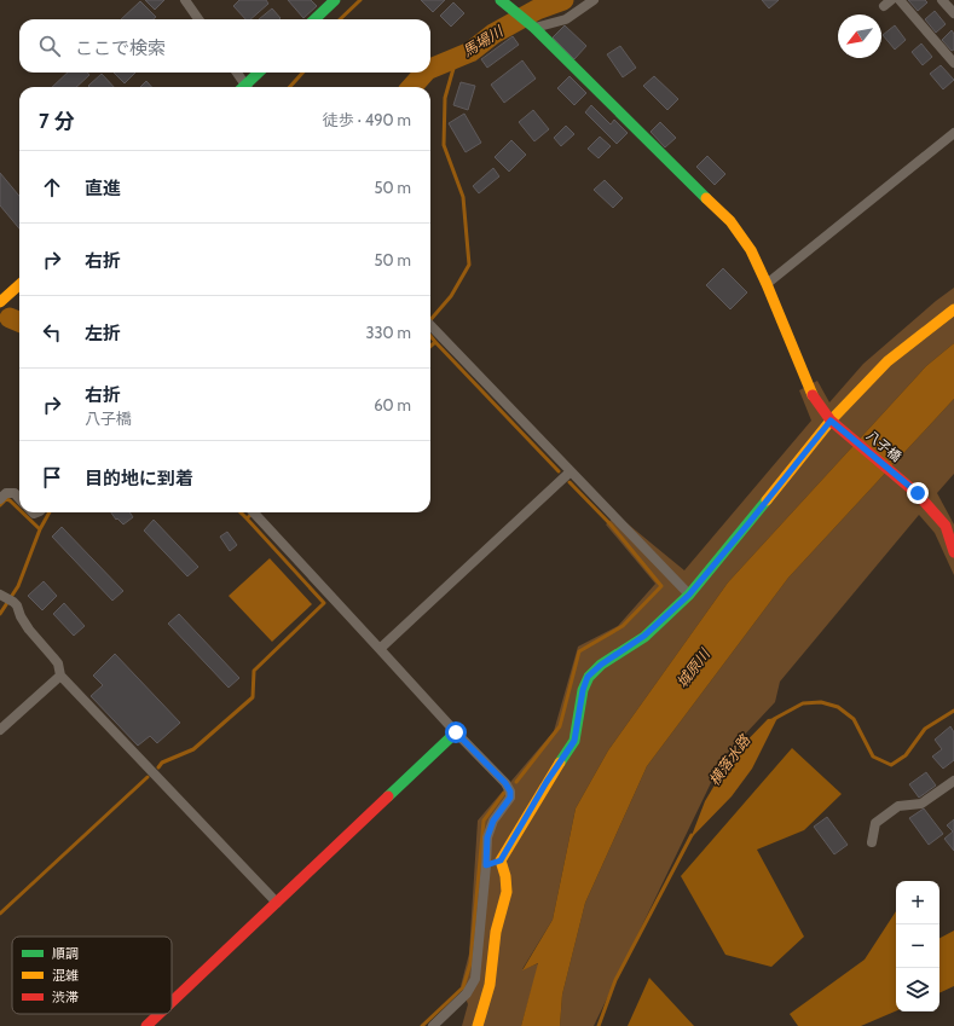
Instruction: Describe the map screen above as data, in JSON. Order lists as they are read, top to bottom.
{
  "streets": {
    "street": ["八子橋"]
  },
  "water": ["馬場川", "城原川", "横落水路"],
  "legend": ["順調", "混雑", "渋滞"],
  "north": "bottom left",
  "page": {
    "search": "ここで検索",
    "heading": ["7 分", "徒歩 · 490 m"],
    "list": [
      ["直進", "50 m"],
      ["右折", "50 m"],
      ["左折", "330 m"],
      ["右折", "八子橋", "60 m"],
      "目的地に到着"
    ],
    "map_buttons": ["+", "−"]
  }
}
